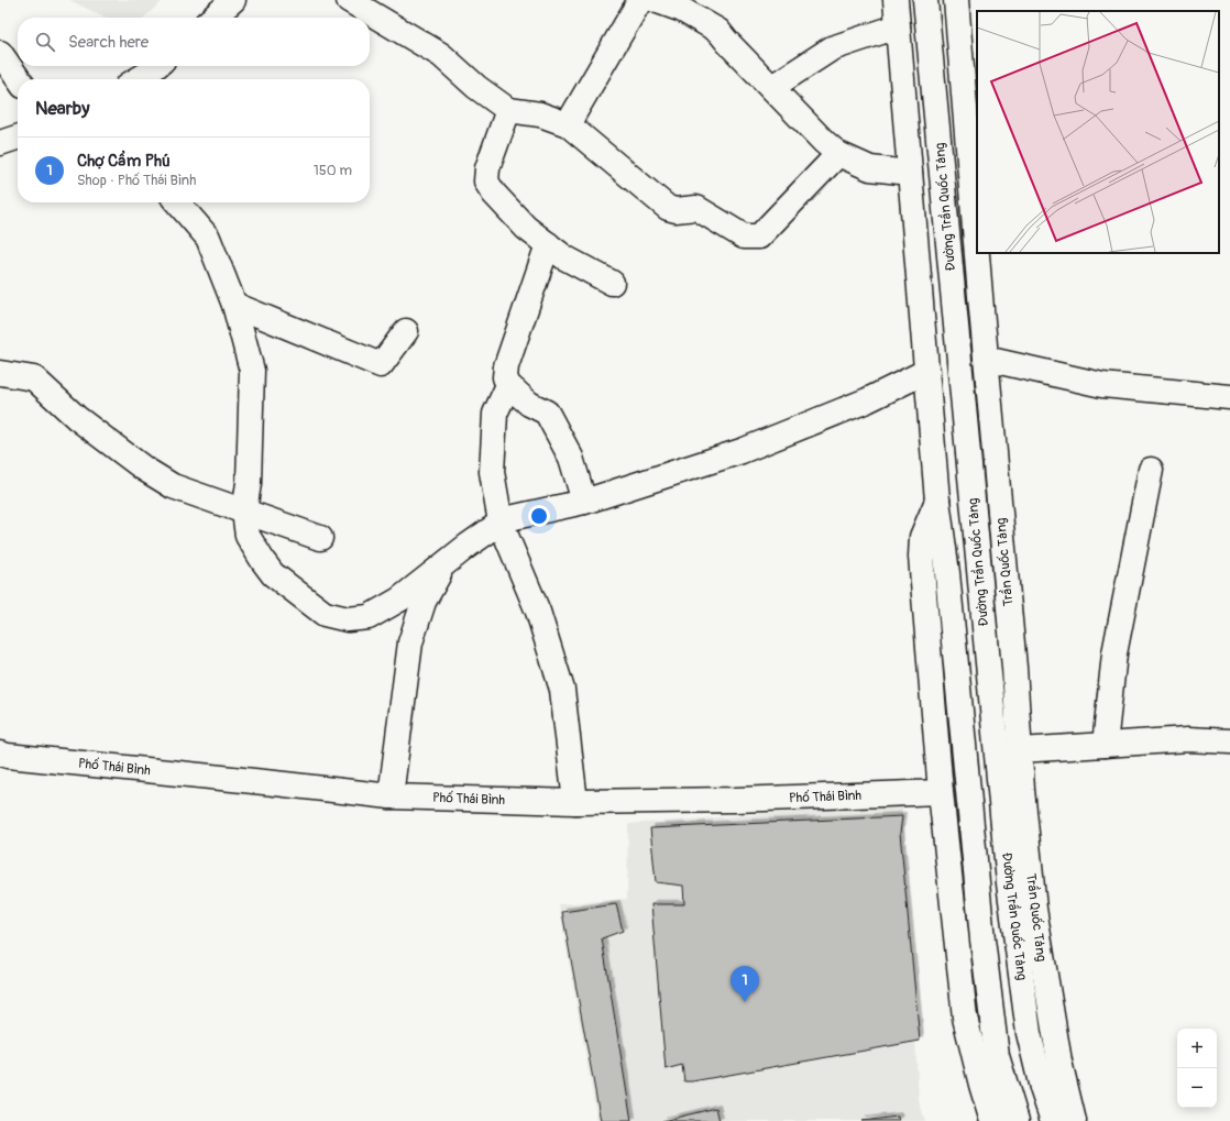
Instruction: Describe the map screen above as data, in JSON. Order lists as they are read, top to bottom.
{
  "streets": {
    "main road": ["Đường Trần Quốc Tảng", "Trần Quốc Tảng", "Phố Thái Bình"]
  },
  "page": {
    "search": "Search here",
    "heading": "Nearby",
    "list": [
      {
        "mark": "1",
        "name": "Chợ Cẩm Phú",
        "note": "Shop · Phố Thái Bình",
        "value": "150 m"
      }
    ],
    "pins": "1",
    "map_buttons": ["+", "−"]
  }
}
